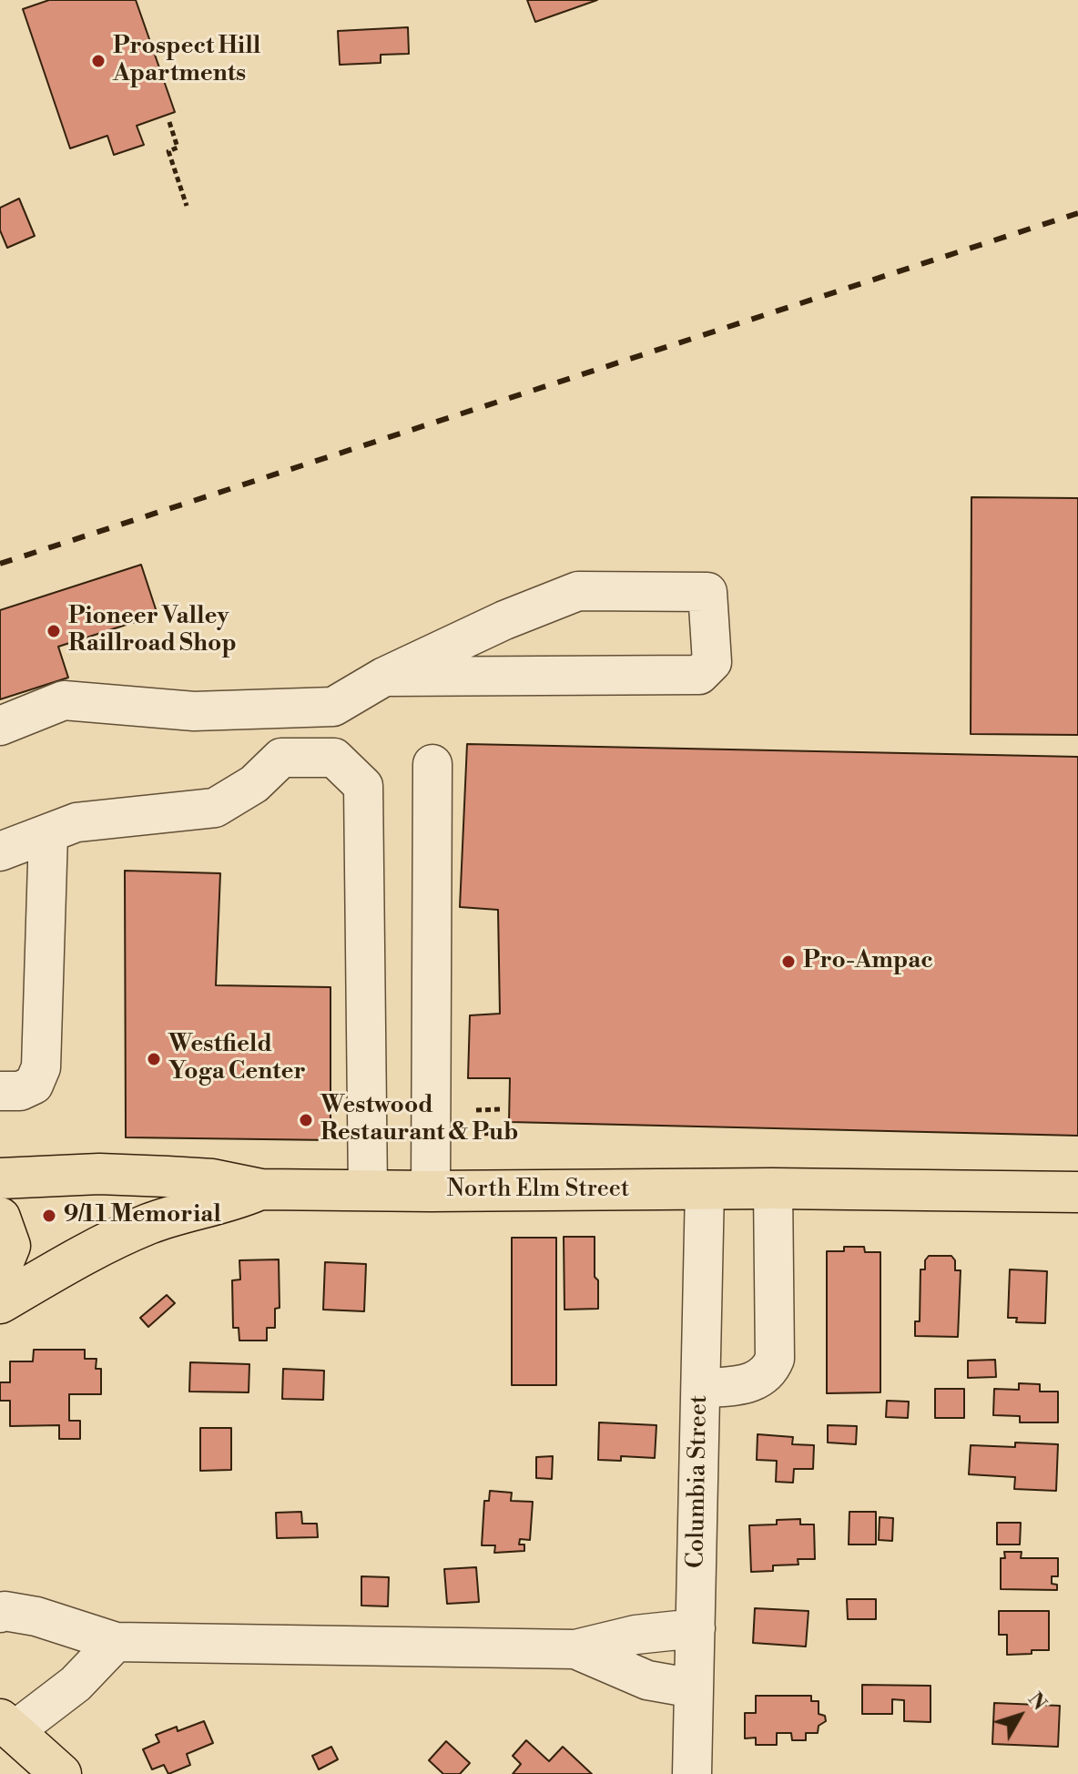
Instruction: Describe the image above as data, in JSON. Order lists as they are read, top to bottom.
{
  "streets": {
    "main road": ["North Elm Street"],
    "street": ["Columbia Street"]
  },
  "crossings": [
    ["North Elm Street", "Columbia Street"]
  ],
  "places": [
    "Prospect Hill Apartments",
    "Pioneer Valley Raillroad Shop",
    "Pro-Ampac",
    "Westfield Yoga Center",
    "Westwood Restaurant & Pub",
    "9/11 Memorial"
  ],
  "north": "top right"
}
